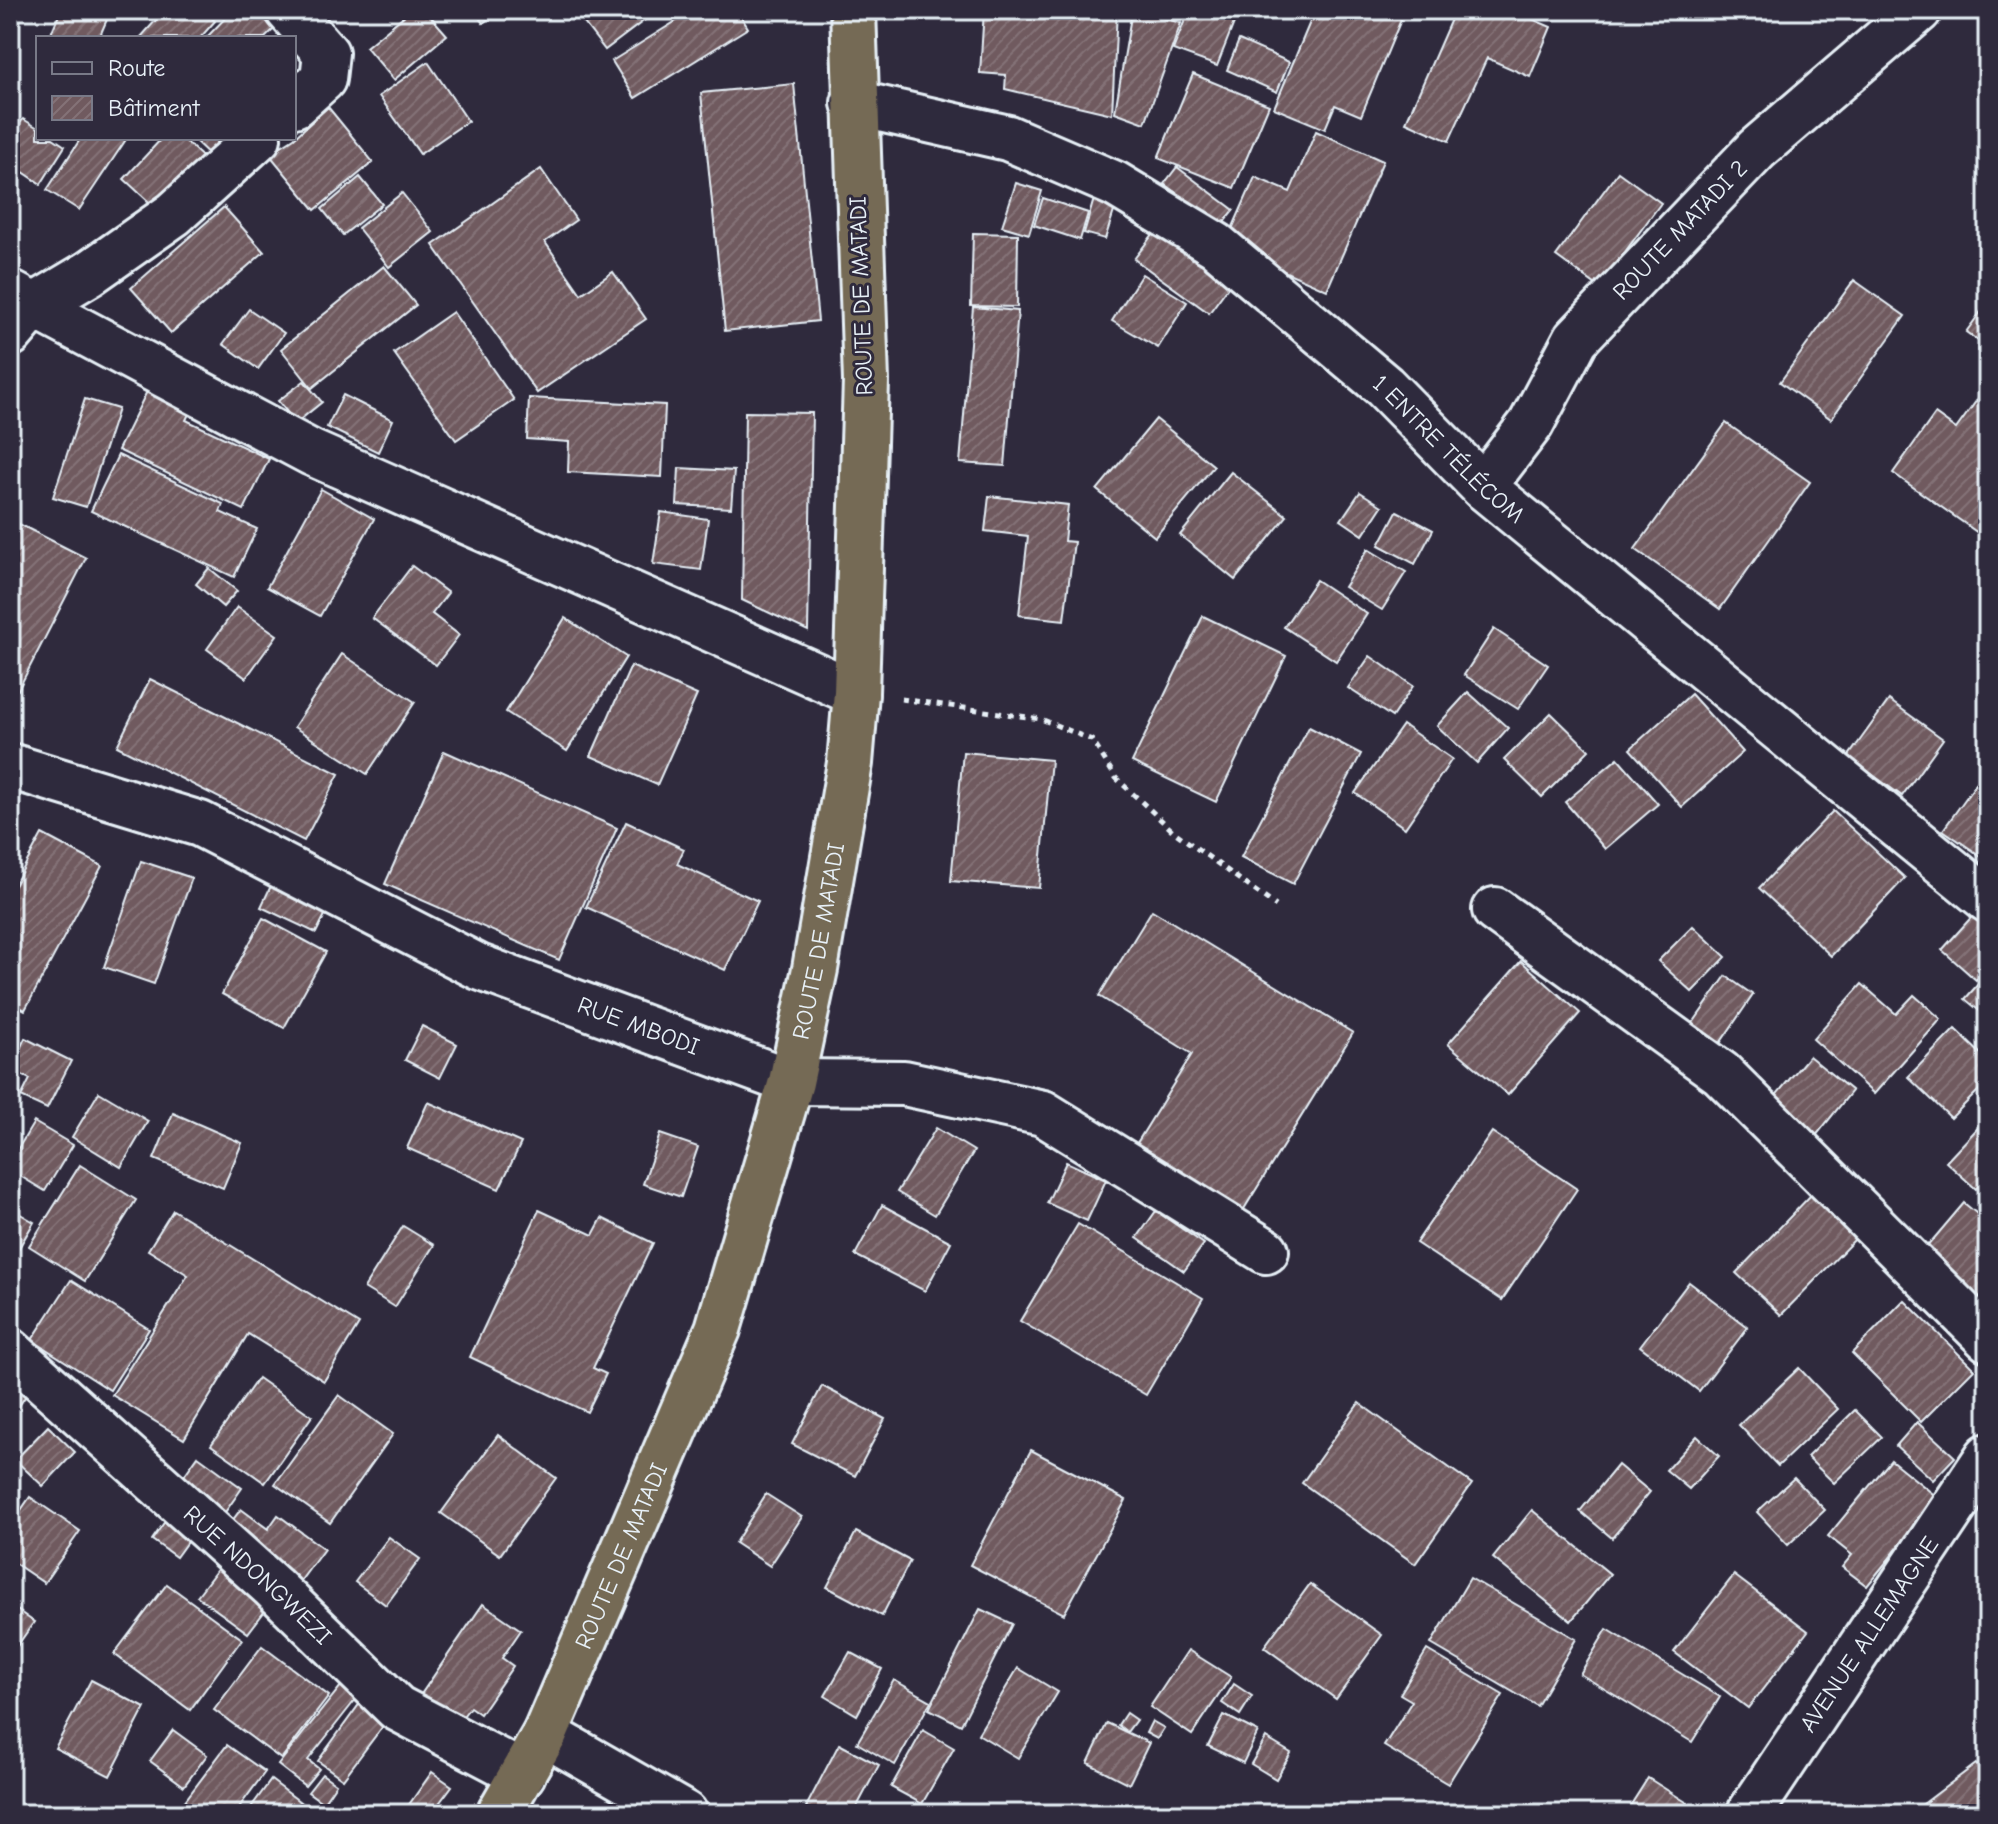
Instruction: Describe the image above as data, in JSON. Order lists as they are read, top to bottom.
{
  "streets": {
    "highway": ["ROUTE DE MATADI"],
    "street": [
      "ROUTE MATADI 2",
      "1 ENTRE TÉLÉCOM",
      "RUE MBODI",
      "RUE NDONGWEZI",
      "AVENUE ALLEMAGNE"
    ]
  },
  "crossings": [
    ["ROUTE MATADI 2", "1 ENTRE TÉLÉCOM"],
    ["ROUTE DE MATADI", "1 ENTRE TÉLÉCOM"],
    ["ROUTE DE MATADI", "RUE MBODI"],
    ["ROUTE DE MATADI", "RUE NDONGWEZI"]
  ],
  "legend": ["Route", "Bâtiment"]
}
